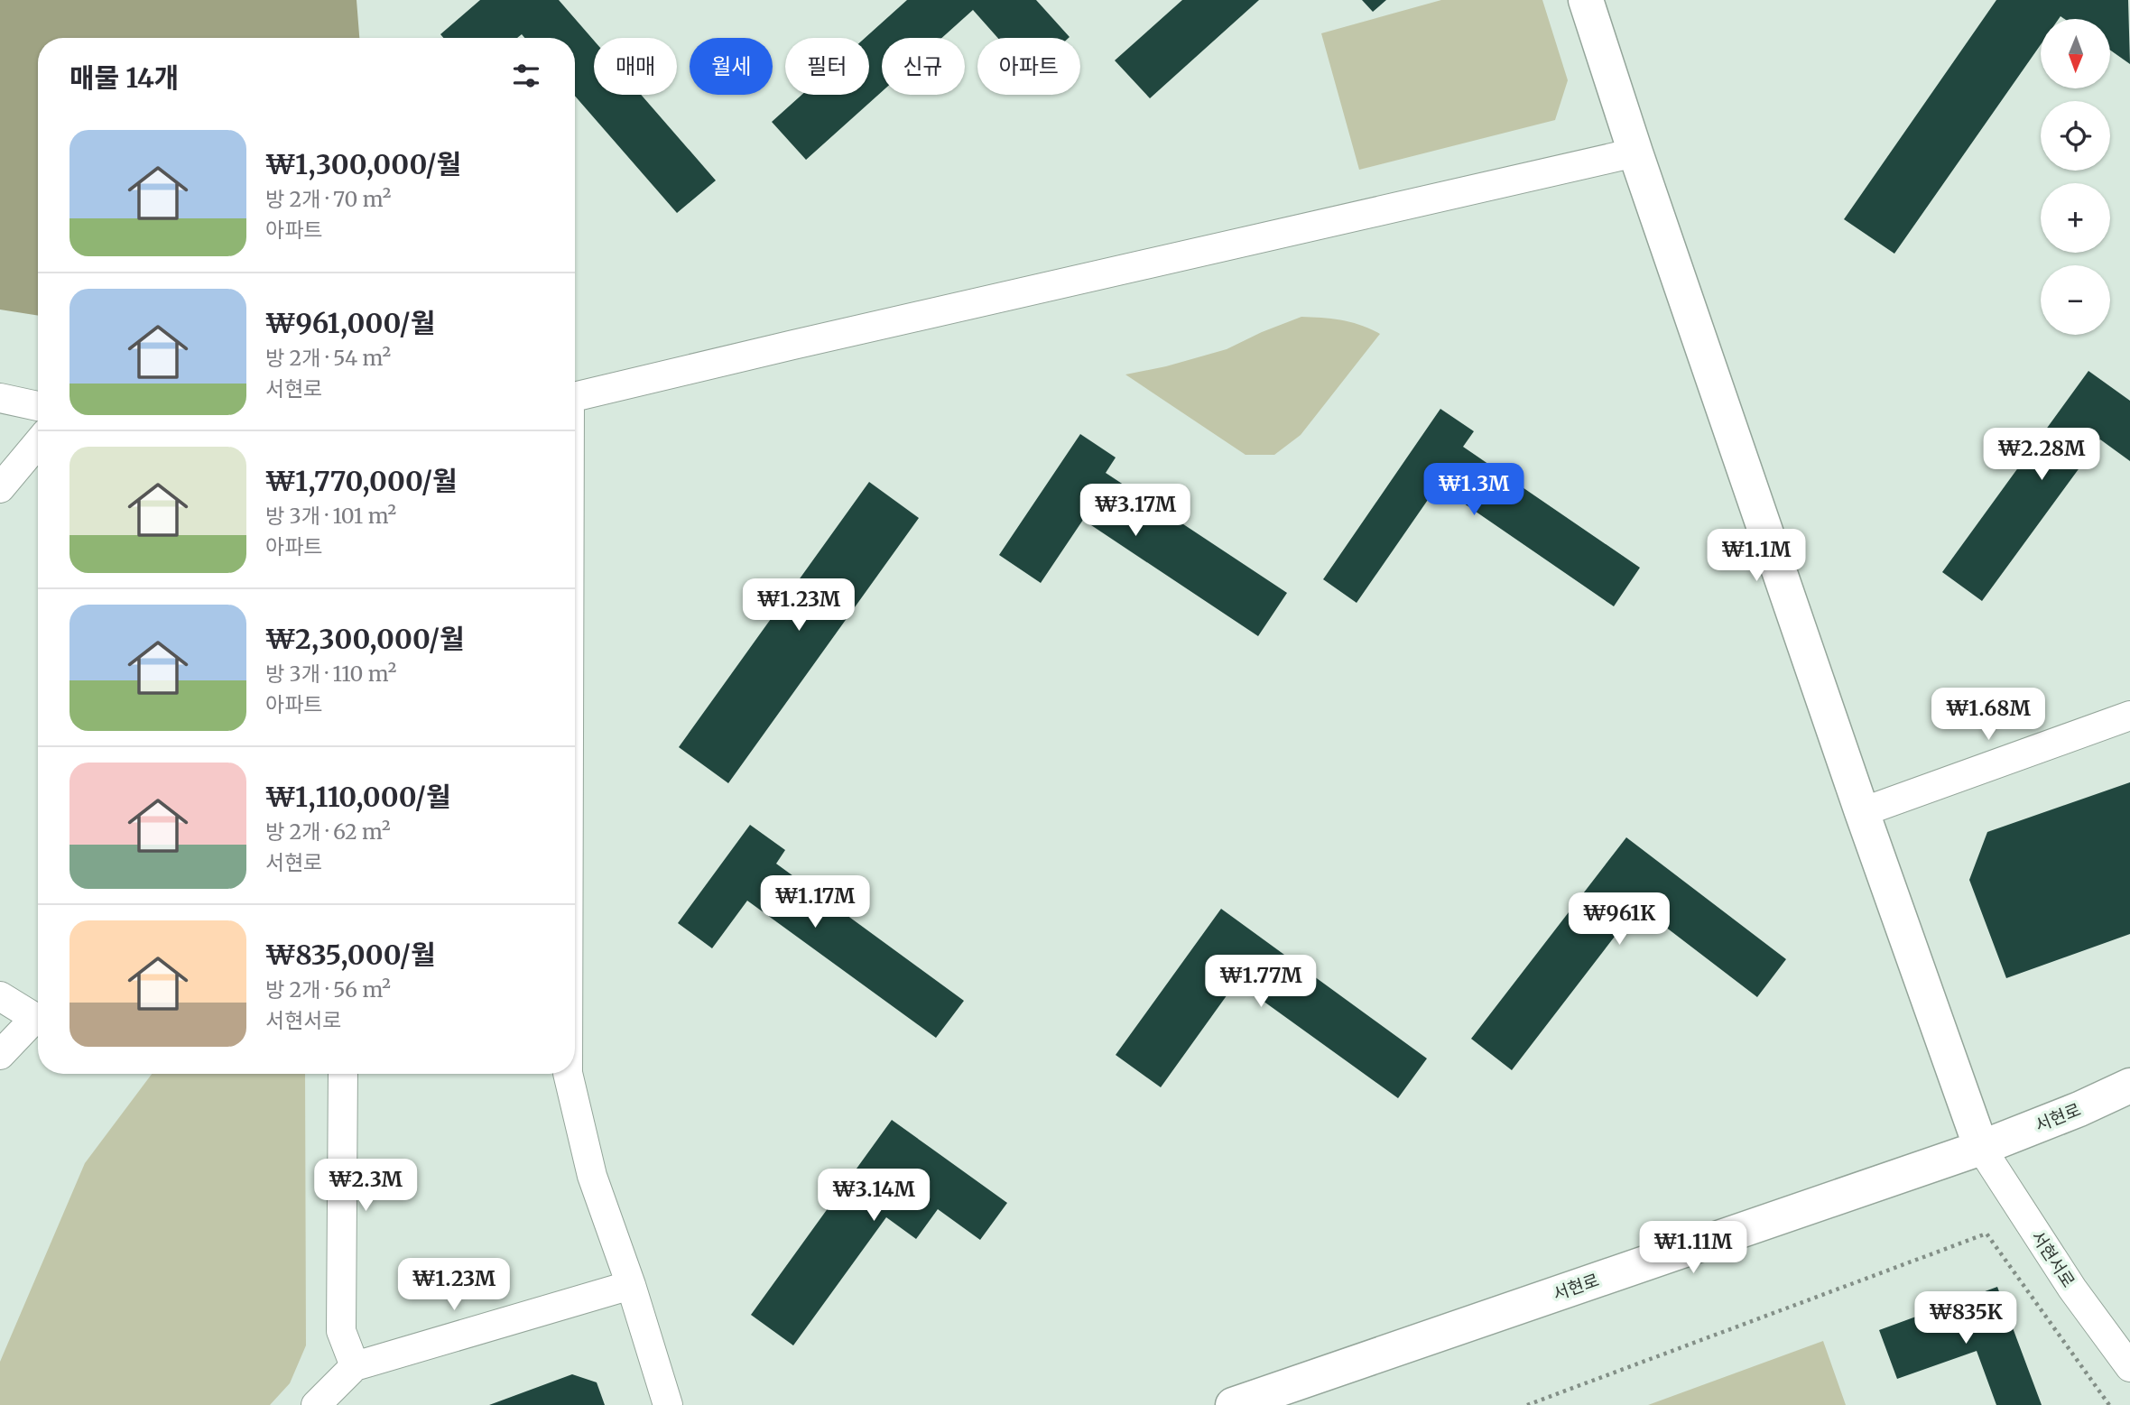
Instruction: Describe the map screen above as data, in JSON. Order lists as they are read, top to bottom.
{
  "streets": {
    "street": ["서현로", "서현서로"]
  },
  "crossings": [
    ["서현로", "서현서로"]
  ],
  "north": "bottom",
  "page": {
    "map_buttons": ["+", "−"],
    "chip": [
      "매매",
      "월세",
      "필터",
      "신규",
      "아파트"
    ],
    "heading": "매물 14개",
    "list": [
      {
        "name": "₩1,300,000/월",
        "note": "방 2개 · 70 m² · 아파트"
      },
      {
        "name": "₩961,000/월",
        "note": "방 2개 · 54 m² · 서현로"
      },
      {
        "name": "₩1,770,000/월",
        "note": "방 3개 · 101 m² · 아파트"
      },
      {
        "name": "₩2,300,000/월",
        "note": "방 3개 · 110 m² · 아파트"
      },
      {
        "name": "₩1,110,000/월",
        "note": "방 2개 · 62 m² · 서현로"
      },
      {
        "name": "₩835,000/월",
        "note": "방 2개 · 56 m² · 서현서로"
      }
    ],
    "price": [
      "₩2.28M",
      "₩1.3M",
      "₩3.17M",
      "₩1.1M",
      "₩1.23M",
      "₩1.68M",
      "₩1.17M",
      "₩961K",
      "₩1.77M",
      "₩2.3M",
      "₩3.14M",
      "₩1.11M",
      "₩1.23M",
      "₩835K"
    ]
  }
}
